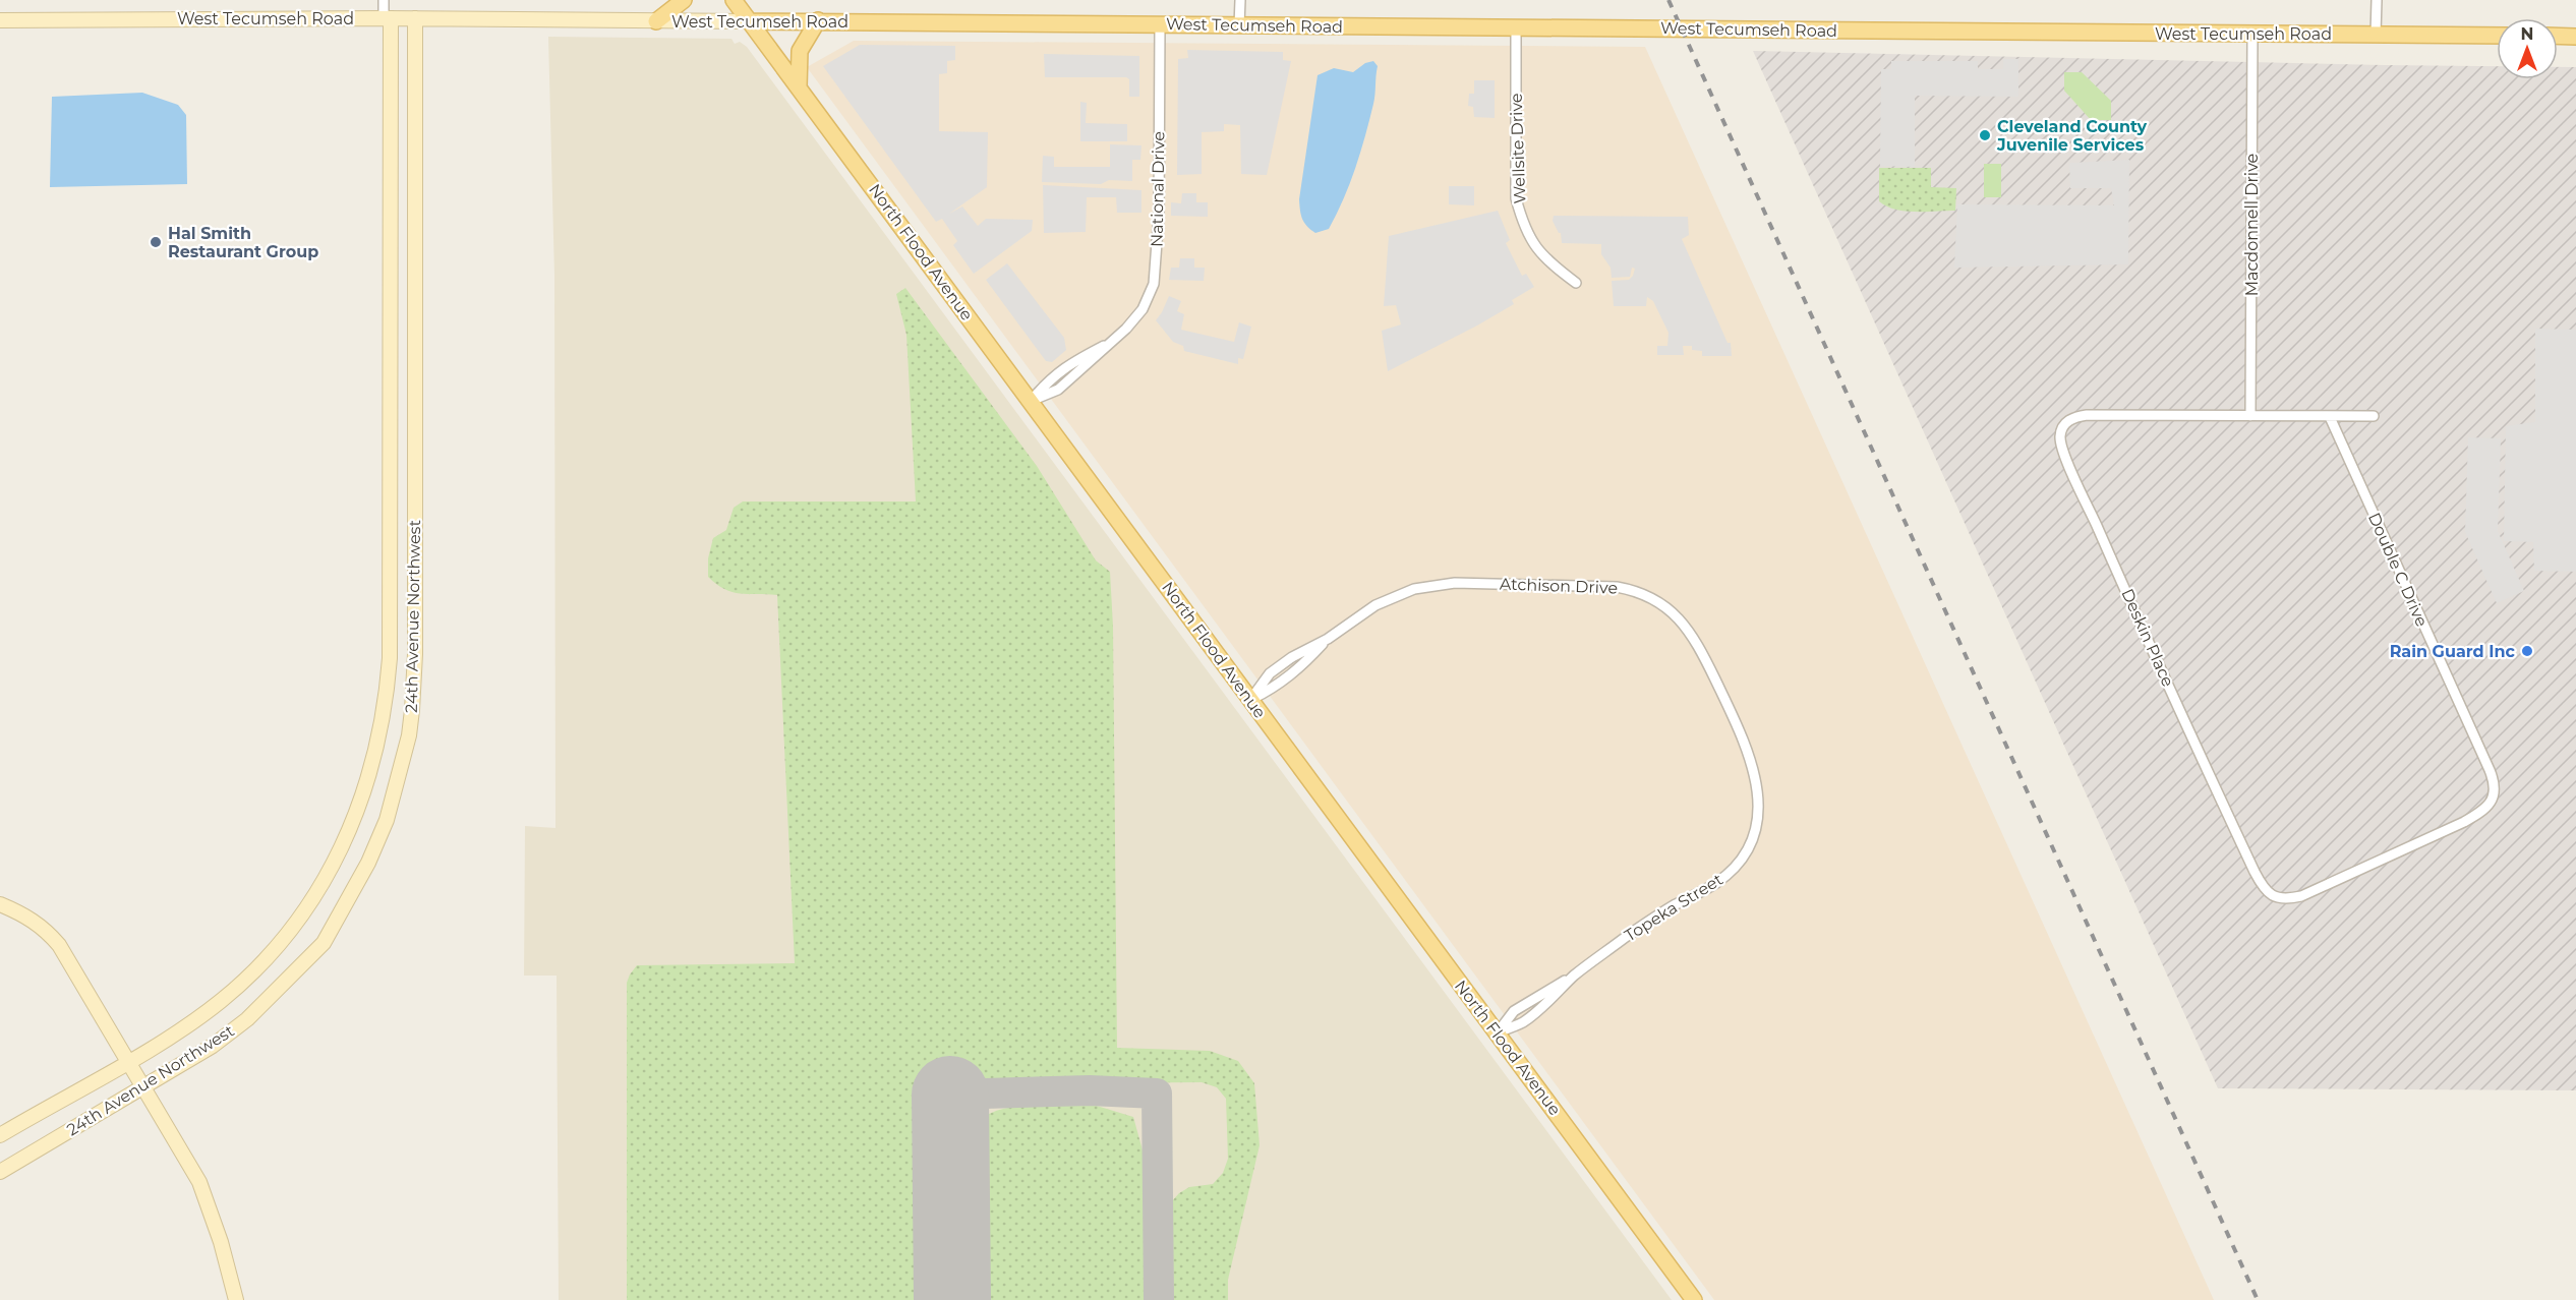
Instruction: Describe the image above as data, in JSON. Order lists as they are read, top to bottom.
{
  "streets": {
    "main road": ["West Tecumseh Road", "North Flood Avenue", "24th Avenue Northwest"],
    "street": [
      "Wellsite Drive",
      "National Drive",
      "Macdonnell Drive",
      "Double C Drive",
      "Atchison Drive",
      "Deskin Place",
      "Topeka Street"
    ]
  },
  "crossings": [
    ["West Tecumseh Road", "Wellsite Drive"],
    ["West Tecumseh Road", "National Drive"],
    ["West Tecumseh Road", "Macdonnell Drive"],
    ["West Tecumseh Road", "North Flood Avenue"],
    ["West Tecumseh Road", "24th Avenue Northwest"],
    ["National Drive", "North Flood Avenue"],
    ["Macdonnell Drive", "Deskin Place"],
    ["North Flood Avenue", "Atchison Drive"],
    ["North Flood Avenue", "Topeka Street"],
    ["Double C Drive", "Deskin Place"],
    ["Atchison Drive", "Topeka Street"]
  ],
  "places": ["Cleveland County Juvenile Services", "Hal Smith Restaurant Group", "Rain Guard Inc"],
  "north": "top"
}
